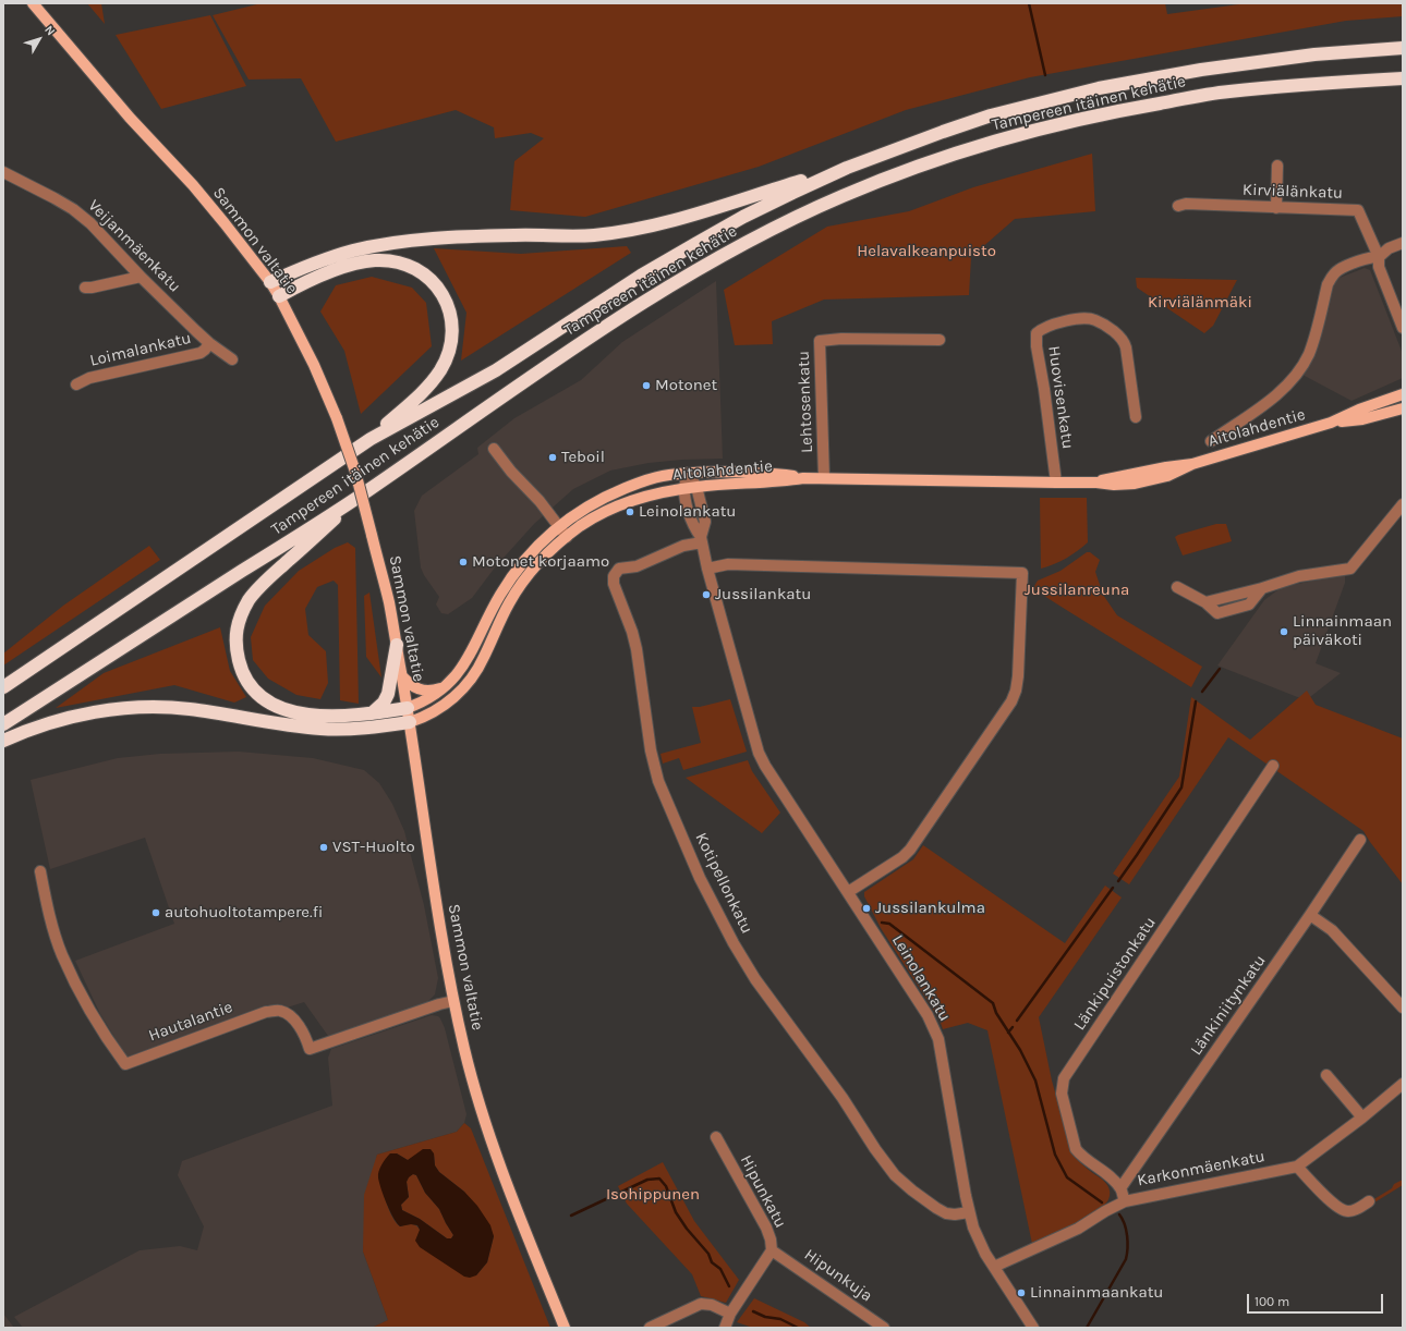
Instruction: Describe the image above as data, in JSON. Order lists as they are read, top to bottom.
{
  "streets": {
    "highway": ["Tampereen itäinen kehätie"],
    "main road": ["Sammon valtatie", "Aitolahdentie"],
    "street": [
      "Kirviälänkatu",
      "Veijanmäenkatu",
      "Loimalankatu",
      "Huovisenkatu",
      "Lehtosenkatu",
      "Kotipellonkatu",
      "Länkipuistonkatu",
      "Leinolankatu",
      "Länkiniitynkatu",
      "Hautalantie",
      "Karkonmäenkatu",
      "Hipunkatu",
      "Hipunkuja"
    ]
  },
  "crossings": [
    ["Sammon valtatie", "Aitolahdentie"],
    ["Sammon valtatie", "Hautalantie"],
    ["Veijanmäenkatu", "Loimalankatu"],
    ["Huovisenkatu", "Aitolahdentie"],
    ["Lehtosenkatu", "Aitolahdentie"],
    ["Aitolahdentie", "Leinolankatu"],
    ["Kotipellonkatu", "Leinolankatu"],
    ["Länkipuistonkatu", "Länkiniitynkatu"],
    ["Länkipuistonkatu", "Karkonmäenkatu"],
    ["Leinolankatu", "Karkonmäenkatu"],
    ["Hipunkatu", "Hipunkuja"]
  ],
  "parks": [
    "Helavalkeanpuisto",
    "Kirviälänmäki",
    "Jussilanreuna",
    "Isohippunen"
  ],
  "places": [
    "Motonet",
    "Teboil",
    "Leinolankatu",
    "Motonet korjaamo",
    "Jussilankatu",
    "Linnainmaan päiväkoti",
    "VST-Huolto",
    "Jussilankulma",
    "autohuoltotampere.fi",
    "Linnainmaankatu"
  ],
  "scale_bar": "100 m",
  "north": "top right"
}
